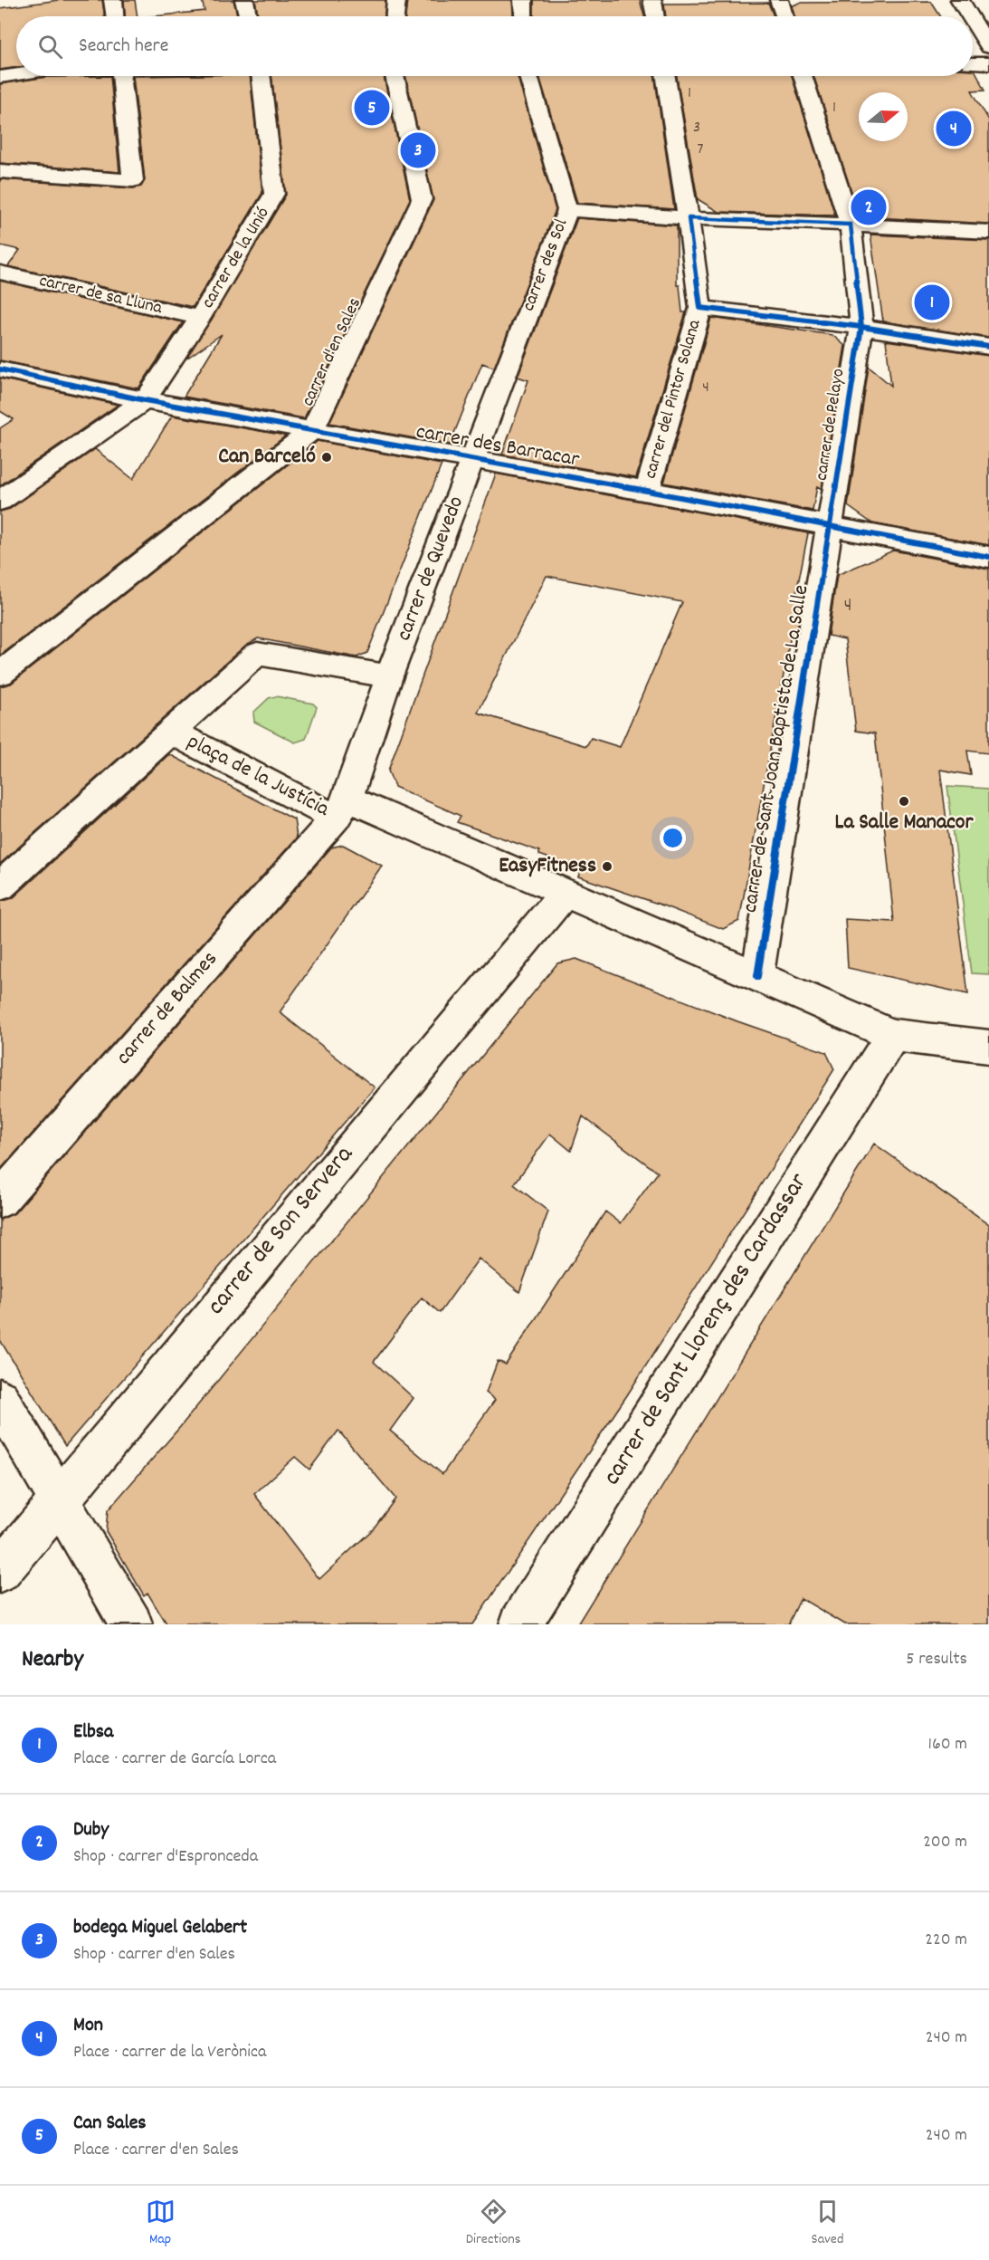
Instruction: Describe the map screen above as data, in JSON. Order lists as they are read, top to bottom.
{
  "streets": {
    "street": [
      "carrer de la Unió",
      "carrer des Sol",
      "carrer de sa Lluna",
      "carrer d'en Sales",
      "carrer del Pintor Solana",
      "carrer de Pelayo",
      "carrer des Barracar",
      "carrer de Quevedo",
      "carrer de Sant Joan Baptista de La Salle",
      "plaça de la Justícia",
      "carrer de Balmes",
      "carrer de Son Servera",
      "carrer de Sant Llorenç des Cardassar"
    ]
  },
  "crossings": [
    ["carrer de la Unió", "carrer de sa Lluna"],
    ["carrer de la Unió", "carrer des Barracar"],
    ["carrer des Sol", "carrer des Barracar"],
    ["carrer des Sol", "carrer de Quevedo"],
    ["carrer d'en Sales", "carrer des Barracar"],
    ["carrer del Pintor Solana", "carrer des Barracar"],
    ["carrer de Pelayo", "carrer des Barracar"],
    ["carrer de Pelayo", "carrer de Sant Joan Baptista de La Salle"],
    ["carrer des Barracar", "carrer de Quevedo"],
    ["carrer des Barracar", "carrer de Sant Joan Baptista de La Salle"],
    ["carrer de Quevedo", "plaça de la Justícia"],
    ["plaça de la Justícia", "carrer de Balmes"]
  ],
  "places": ["Can Barceló", "La Salle Manacor", "EasyFitness"],
  "house_numbers": [
    "1",
    "1",
    "3",
    "7",
    "4",
    "4"
  ],
  "north": "right",
  "page": {
    "search": "Search here",
    "pins": [
      "5",
      "4",
      "3",
      "2",
      "1"
    ],
    "heading": ["Nearby", "5 results"],
    "list": [
      {
        "mark": "1",
        "name": "Elbsa",
        "note": "Place · carrer de García Lorca",
        "value": "160 m"
      },
      {
        "mark": "2",
        "name": "Duby",
        "note": "Shop · carrer d'Espronceda",
        "value": "200 m"
      },
      {
        "mark": "3",
        "name": "bodega Miguel Gelabert",
        "note": "Shop · carrer d'en Sales",
        "value": "220 m"
      },
      {
        "mark": "4",
        "name": "Mon",
        "note": "Place · carrer de la Verònica",
        "value": "240 m"
      },
      {
        "mark": "5",
        "name": "Can Sales",
        "note": "Place · carrer d'en Sales",
        "value": "240 m"
      }
    ],
    "nav": ["Map", "Directions", "Saved"]
  }
}
